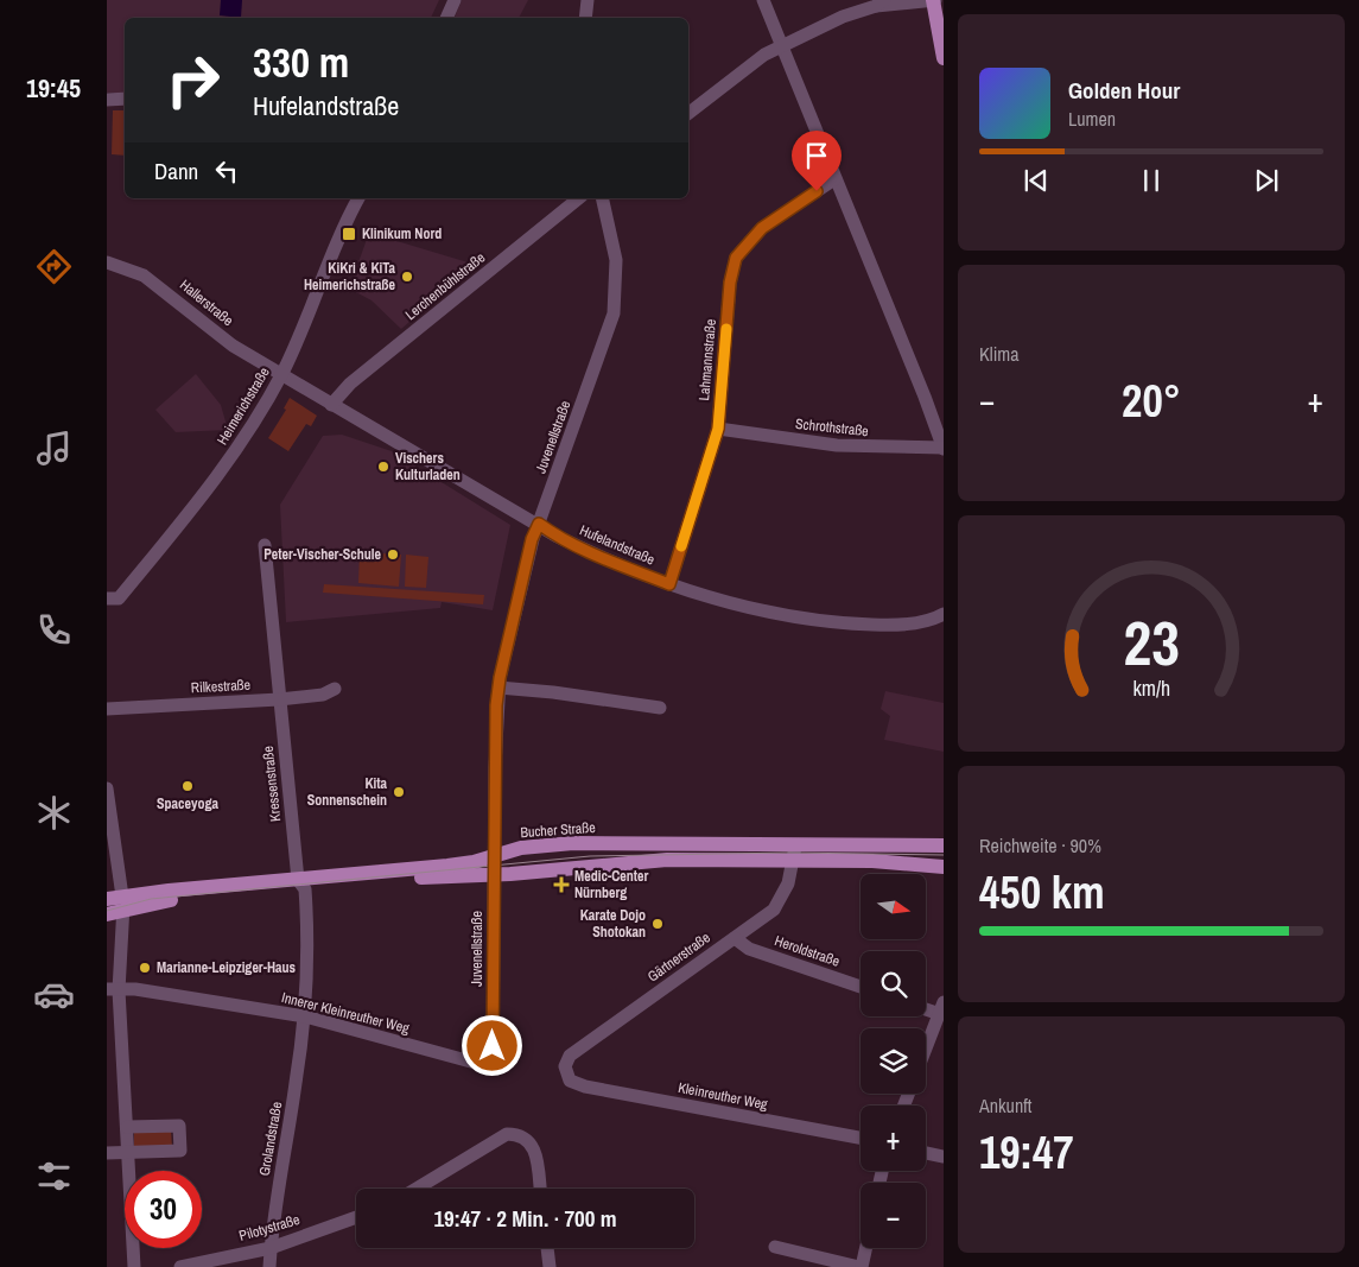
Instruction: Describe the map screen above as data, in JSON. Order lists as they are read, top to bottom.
{
  "streets": {
    "main road": ["Bucher Straße"],
    "street": [
      "Lerchenbühlstraße",
      "Hallerstraße",
      "Lahmannstraße",
      "Heimerichstraße",
      "Schrothstraße",
      "Juvenellstraße",
      "Hufelandstraße",
      "Rilkestraße",
      "Kressenstraße",
      "Heroldstraße",
      "Gärtnerstraße",
      "Innerer Kleinreuther Weg",
      "Kleinreuther Weg",
      "Grolandstraße",
      "Pilotystraße"
    ]
  },
  "crossings": [
    ["Lerchenbühlstraße", "Hufelandstraße"],
    ["Hallerstraße", "Heimerichstraße"],
    ["Hallerstraße", "Hufelandstraße"],
    ["Lahmannstraße", "Schrothstraße"],
    ["Lahmannstraße", "Hufelandstraße"],
    ["Heimerichstraße", "Hufelandstraße"],
    ["Juvenellstraße", "Hufelandstraße"],
    ["Juvenellstraße", "Bucher Straße"],
    ["Juvenellstraße", "Innerer Kleinreuther Weg"],
    ["Rilkestraße", "Kressenstraße"],
    ["Kressenstraße", "Bucher Straße"],
    ["Kressenstraße", "Innerer Kleinreuther Weg"],
    ["Kressenstraße", "Grolandstraße"],
    ["Bucher Straße", "Gärtnerstraße"],
    ["Heroldstraße", "Gärtnerstraße"],
    ["Gärtnerstraße", "Kleinreuther Weg"],
    ["Innerer Kleinreuther Weg", "Grolandstraße"],
    ["Grolandstraße", "Pilotystraße"]
  ],
  "places": {
    "transit": ["Klinikum Nord"],
    "other": [
      "KiKri & KiTa Heimerichstraße",
      "Vischers Kulturladen",
      "Peter-Vischer-Schule",
      "Spaceyoga",
      "Kita Sonnenschein",
      "Karate Dojo Shotokan",
      "Marianne-Leipziger-Haus"
    ],
    "health": ["Medic-Center Nürnberg"]
  },
  "north": "right",
  "page": {
    "tabs": "19:45",
    "turn": ["330 m", "Hufelandstraße"],
    "song": ["Golden Hour", "Lumen"],
    "then": "Dann",
    "tile": [
      "Klima",
      ["Reichweite · 90%", "450 km"],
      ["Ankunft", "19:47"]
    ],
    "heat": ["−", "20°", "+"],
    "map_buttons": ["+", "−"],
    "limit": "30",
    "trip": "19:47 · 2 Min. · 700 m",
    "gauge": ["23", "km/h"]
  }
}
